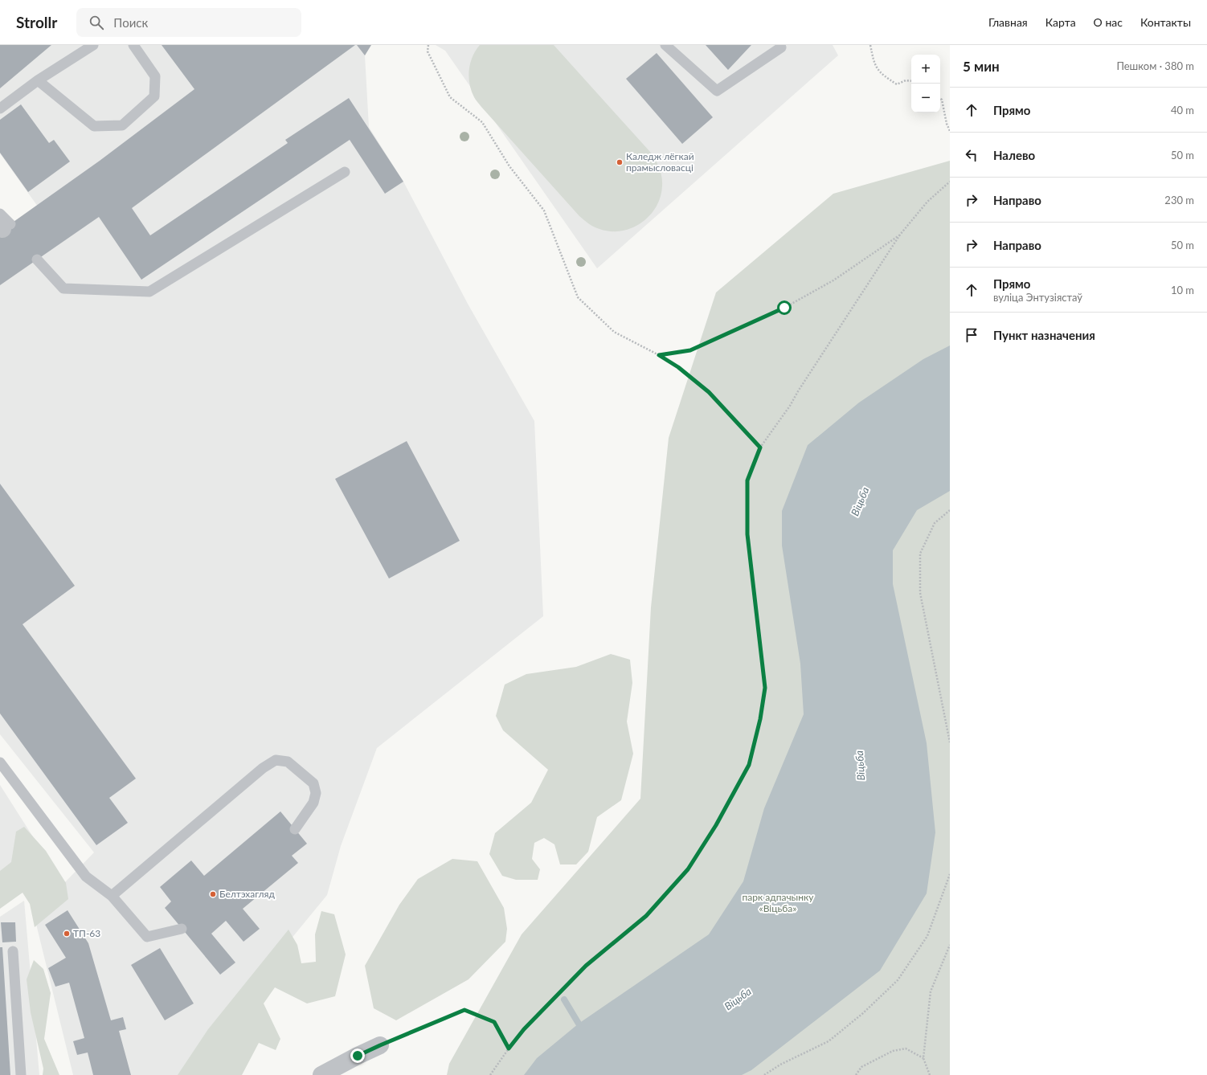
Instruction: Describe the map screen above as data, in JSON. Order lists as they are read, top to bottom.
{
  "water": ["Віцьба"],
  "parks": ["парк адпачынку «Віцьба»"],
  "places": ["Каледж лёгкай прамысловасці", "Белтэхагляд", "ТП-63"],
  "page": {
    "header": "Strollr",
    "search": "Поиск",
    "nav": [
      "Главная",
      "Карта",
      "О нас",
      "Контакты"
    ],
    "heading": ["5 мин", "Пешком · 380 m"],
    "map_buttons": ["+", "−"],
    "list": [
      ["Прямо", "40 m"],
      ["Налево", "50 m"],
      ["Направо", "230 m"],
      ["Направо", "50 m"],
      ["Прямо", "вуліца Энтузіястаў", "10 m"],
      "Пункт назначения"
    ]
  }
}
